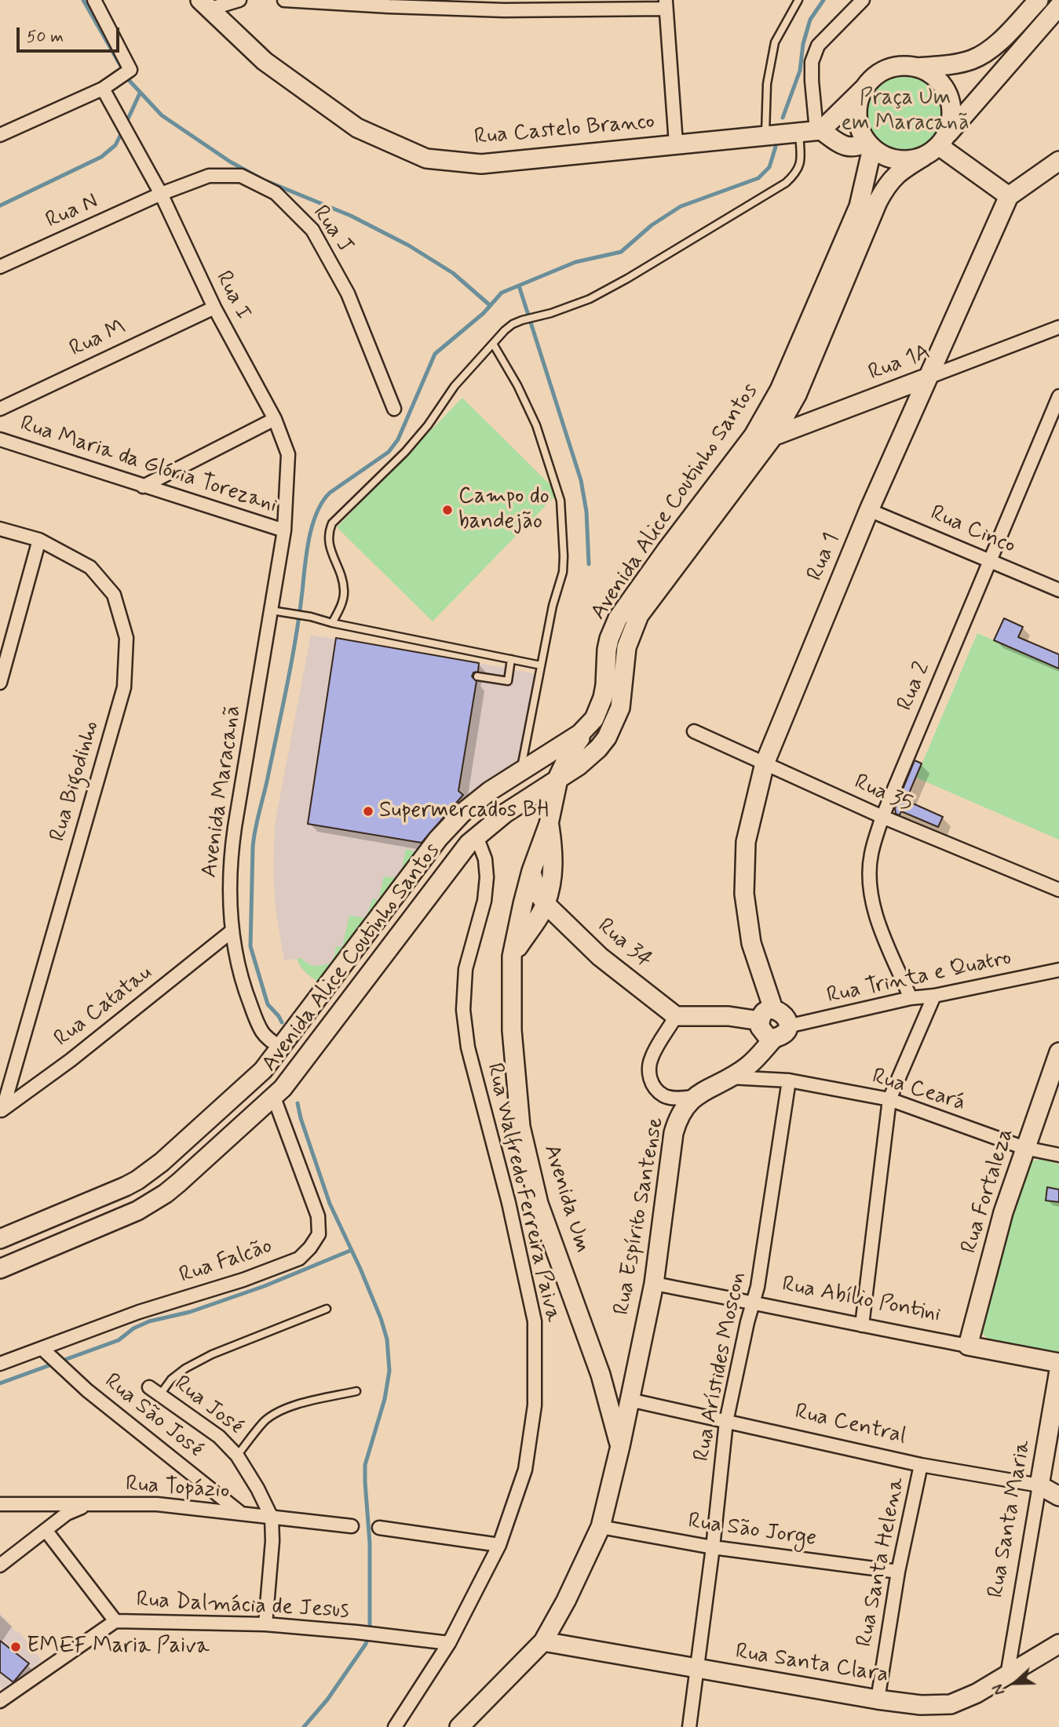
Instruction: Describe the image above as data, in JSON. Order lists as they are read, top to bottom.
{
  "streets": {
    "street": [
      "Rua Castelo Branco",
      "Rua N",
      "Rua J",
      "Rua I",
      "Rua M",
      "Rua 1A",
      "Rua Maria da Glória Torezani",
      "Avenida Alice Coutinho Santos",
      "Rua Cinco",
      "Rua 1",
      "Rua 2",
      "Rua Bigodinho",
      "Avenida Maracanã",
      "Rua 35",
      "Rua 34",
      "Rua Trinta e Quatro",
      "Rua Catatau",
      "Rua Ceará",
      "Rua Fortaleza",
      "Rua Walfredo Ferreira Paiva",
      "Avenida Um",
      "Rua Espírito Santense",
      "Rua Falcão",
      "Rua Abílio Pontini",
      "Rua Arístides Moscon",
      "Rua José",
      "Rua São José",
      "Rua Central",
      "Rua Topázio",
      "Rua Santa Maria",
      "Rua São Jorge",
      "Rua Santa Helena",
      "Rua Dalmácia de Jesus",
      "Rua Santa Clara"
    ]
  },
  "crossings": [
    ["Rua N", "Rua J"],
    ["Rua N", "Rua I"],
    ["Rua J", "Rua I"],
    ["Rua I", "Rua M"],
    ["Rua I", "Rua Maria da Glória Torezani"],
    ["Rua I", "Avenida Maracanã"],
    ["Rua 1A", "Avenida Alice Coutinho Santos"],
    ["Rua 1A", "Rua 1"],
    ["Rua Maria da Glória Torezani", "Avenida Maracanã"],
    ["Avenida Alice Coutinho Santos", "Avenida Maracanã"],
    ["Avenida Alice Coutinho Santos", "Rua Walfredo Ferreira Paiva"],
    ["Avenida Alice Coutinho Santos", "Avenida Um"],
    ["Avenida Alice Coutinho Santos", "Rua Falcão"],
    ["Rua Cinco", "Rua 1"],
    ["Rua Cinco", "Rua 2"],
    ["Rua 1", "Rua 35"],
    ["Rua 1", "Rua Trinta e Quatro"],
    ["Rua 1", "Rua Espírito Santense"],
    ["Rua 2", "Rua 35"],
    ["Rua 2", "Rua Trinta e Quatro"],
    ["Rua Bigodinho", "Rua Catatau"],
    ["Avenida Maracanã", "Rua Catatau"],
    ["Rua 34", "Avenida Um"],
    ["Rua Trinta e Quatro", "Rua Espírito Santense"],
    ["Rua Ceará", "Rua Fortaleza"],
    ["Rua Ceará", "Rua Espírito Santense"],
    ["Rua Ceará", "Rua Arístides Moscon"],
    ["Rua Fortaleza", "Rua Abílio Pontini"],
    ["Rua Walfredo Ferreira Paiva", "Rua Dalmácia de Jesus"],
    ["Avenida Um", "Rua Espírito Santense"],
    ["Rua Espírito Santense", "Rua Abílio Pontini"],
    ["Rua Espírito Santense", "Rua Central"],
    ["Rua Espírito Santense", "Rua São Jorge"],
    ["Rua Espírito Santense", "Rua Santa Clara"],
    ["Rua Falcão", "Rua São José"],
    ["Rua Abílio Pontini", "Rua Arístides Moscon"],
    ["Rua Arístides Moscon", "Rua Central"],
    ["Rua Arístides Moscon", "Rua São Jorge"],
    ["Rua Arístides Moscon", "Rua Santa Clara"],
    ["Rua José", "Rua São José"],
    ["Rua José", "Rua Topázio"],
    ["Rua São José", "Rua Topázio"],
    ["Rua Central", "Rua Santa Maria"],
    ["Rua Central", "Rua Santa Helena"],
    ["Rua Santa Maria", "Rua Santa Clara"],
    ["Rua São Jorge", "Rua Santa Helena"],
    ["Rua Santa Helena", "Rua Santa Clara"]
  ],
  "parks": ["Praça Um em Maracanã"],
  "places": ["Campo do bandejão", "Supermercados BH", "EMEF Maria Paiva"],
  "scale_bar": "50 m",
  "north": "left"
}
